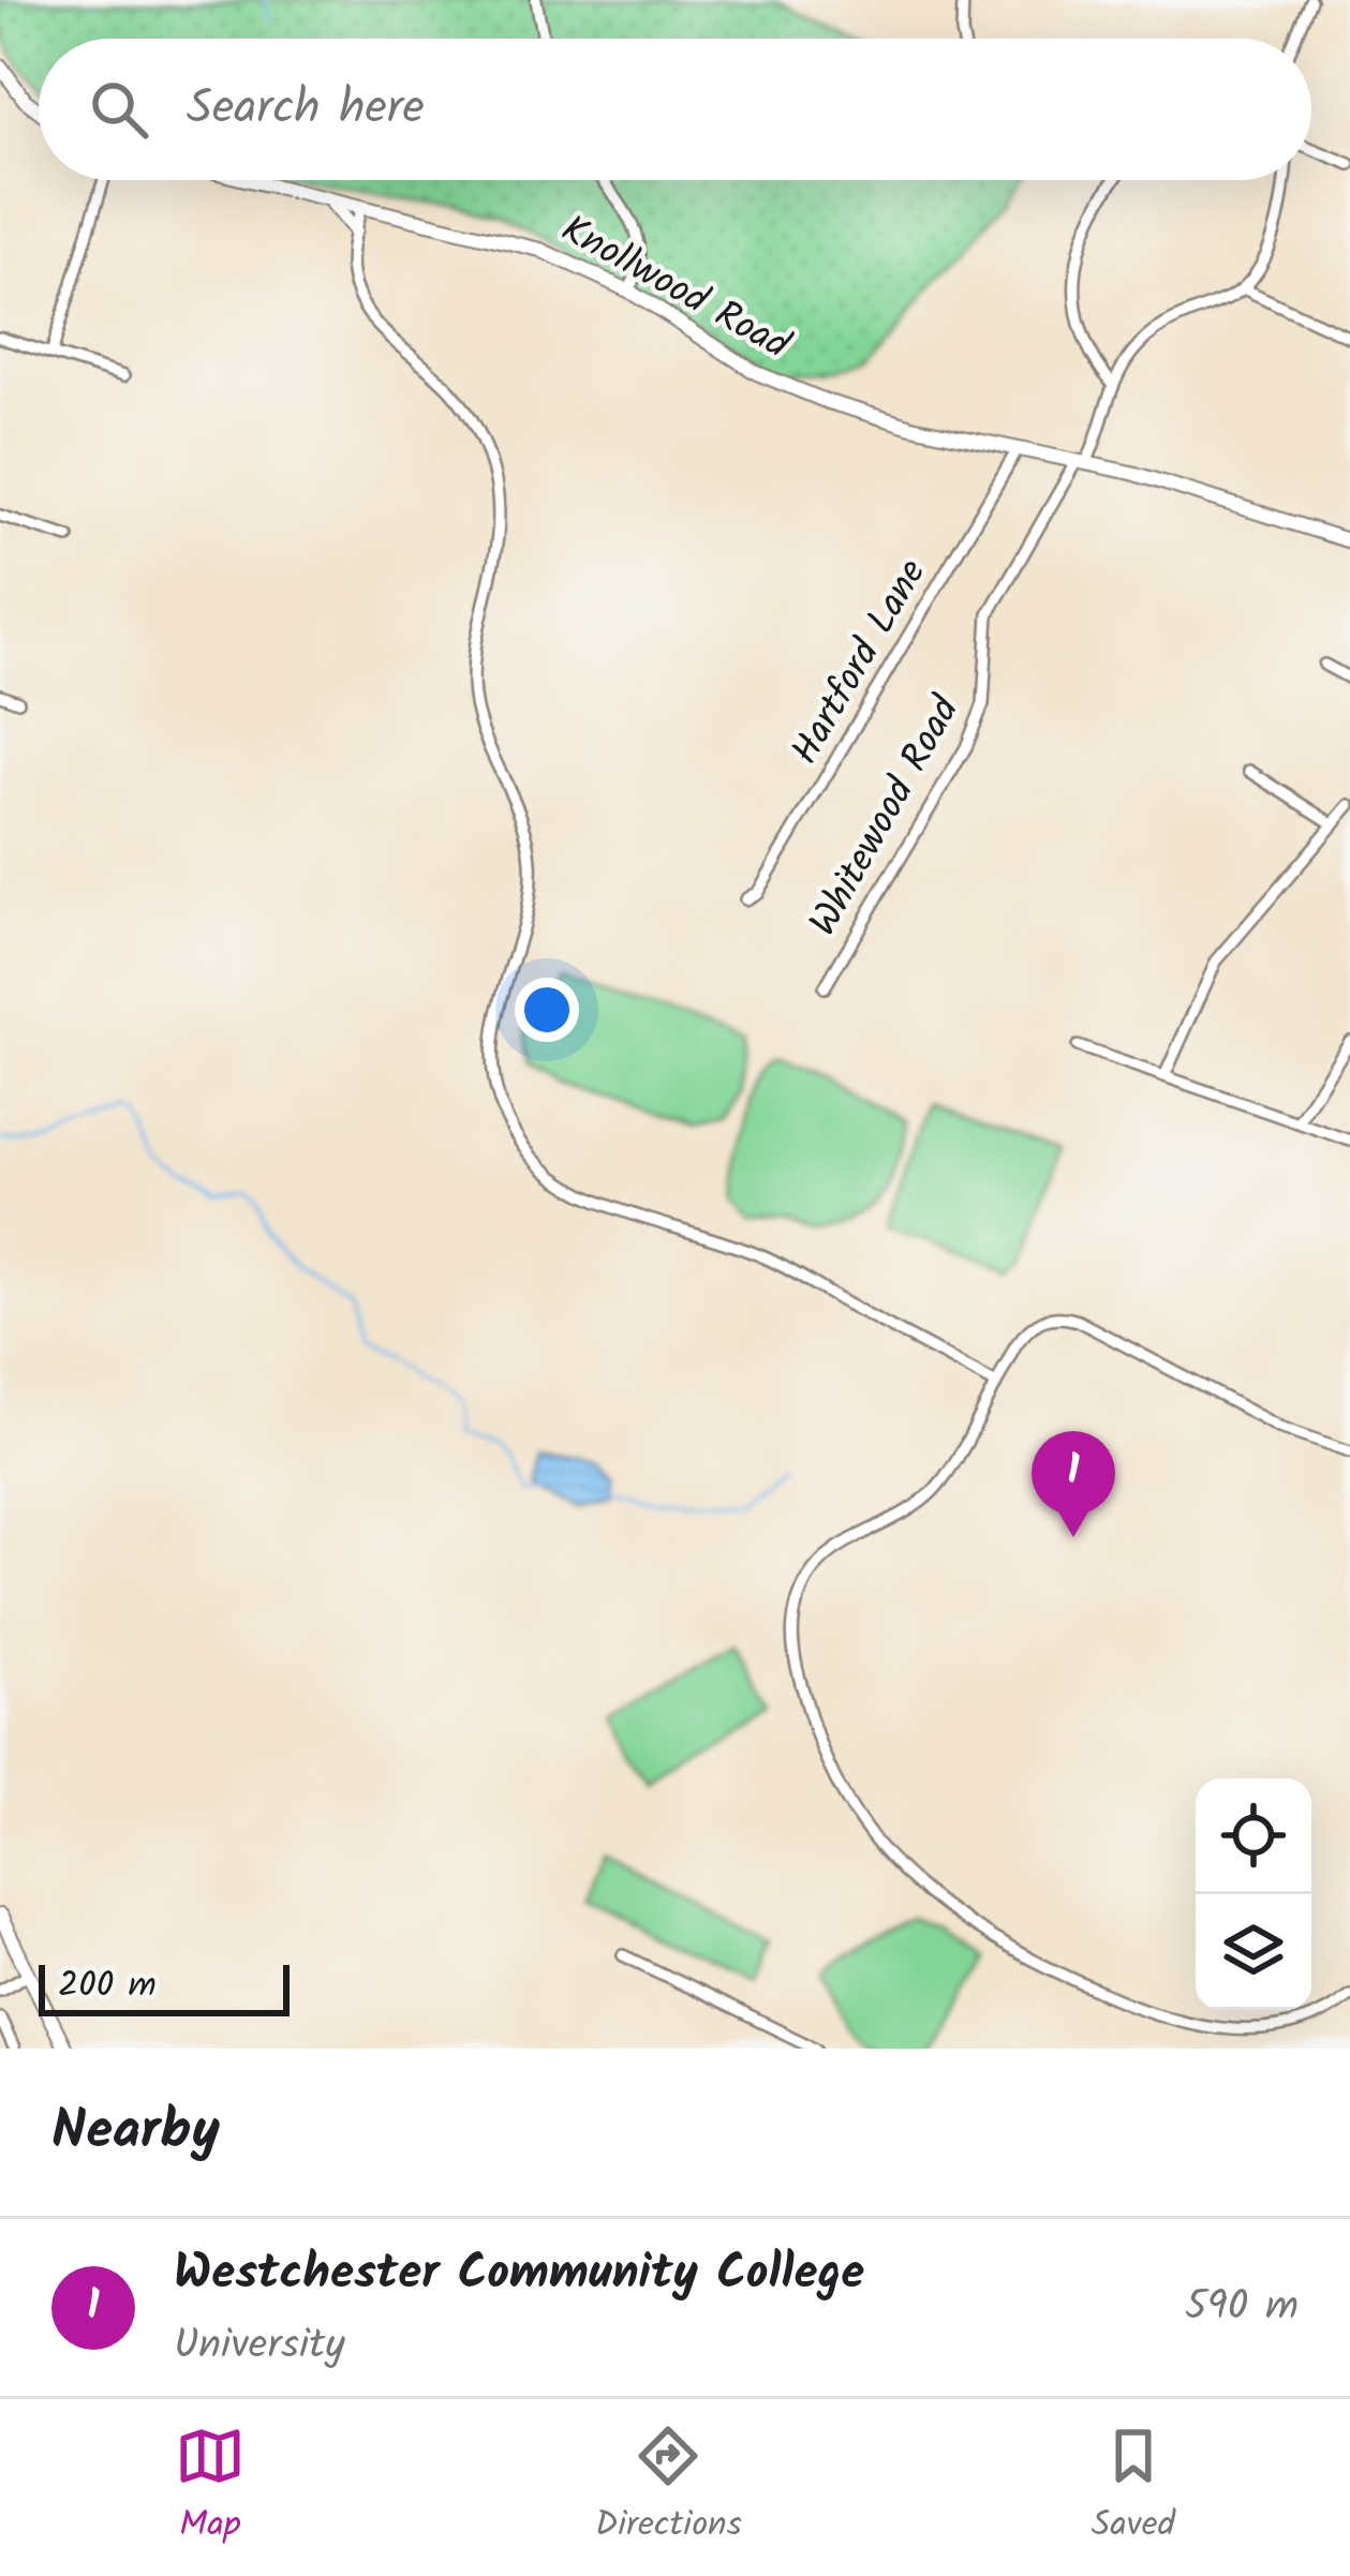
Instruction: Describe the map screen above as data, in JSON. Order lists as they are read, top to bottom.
{
  "streets": {
    "main road": ["Knollwood Road"],
    "street": ["Hartford Lane", "Whitewood Road"]
  },
  "crossings": [
    ["Knollwood Road", "Hartford Lane"],
    ["Knollwood Road", "Whitewood Road"]
  ],
  "scale_bar": "200 m",
  "page": {
    "search": "Search here",
    "pins": "1",
    "scale": "200 m",
    "heading": "Nearby",
    "list": [
      {
        "mark": "1",
        "name": "Westchester Community College",
        "note": "University",
        "value": "590 m"
      }
    ],
    "nav": ["Map", "Directions", "Saved"]
  }
}
